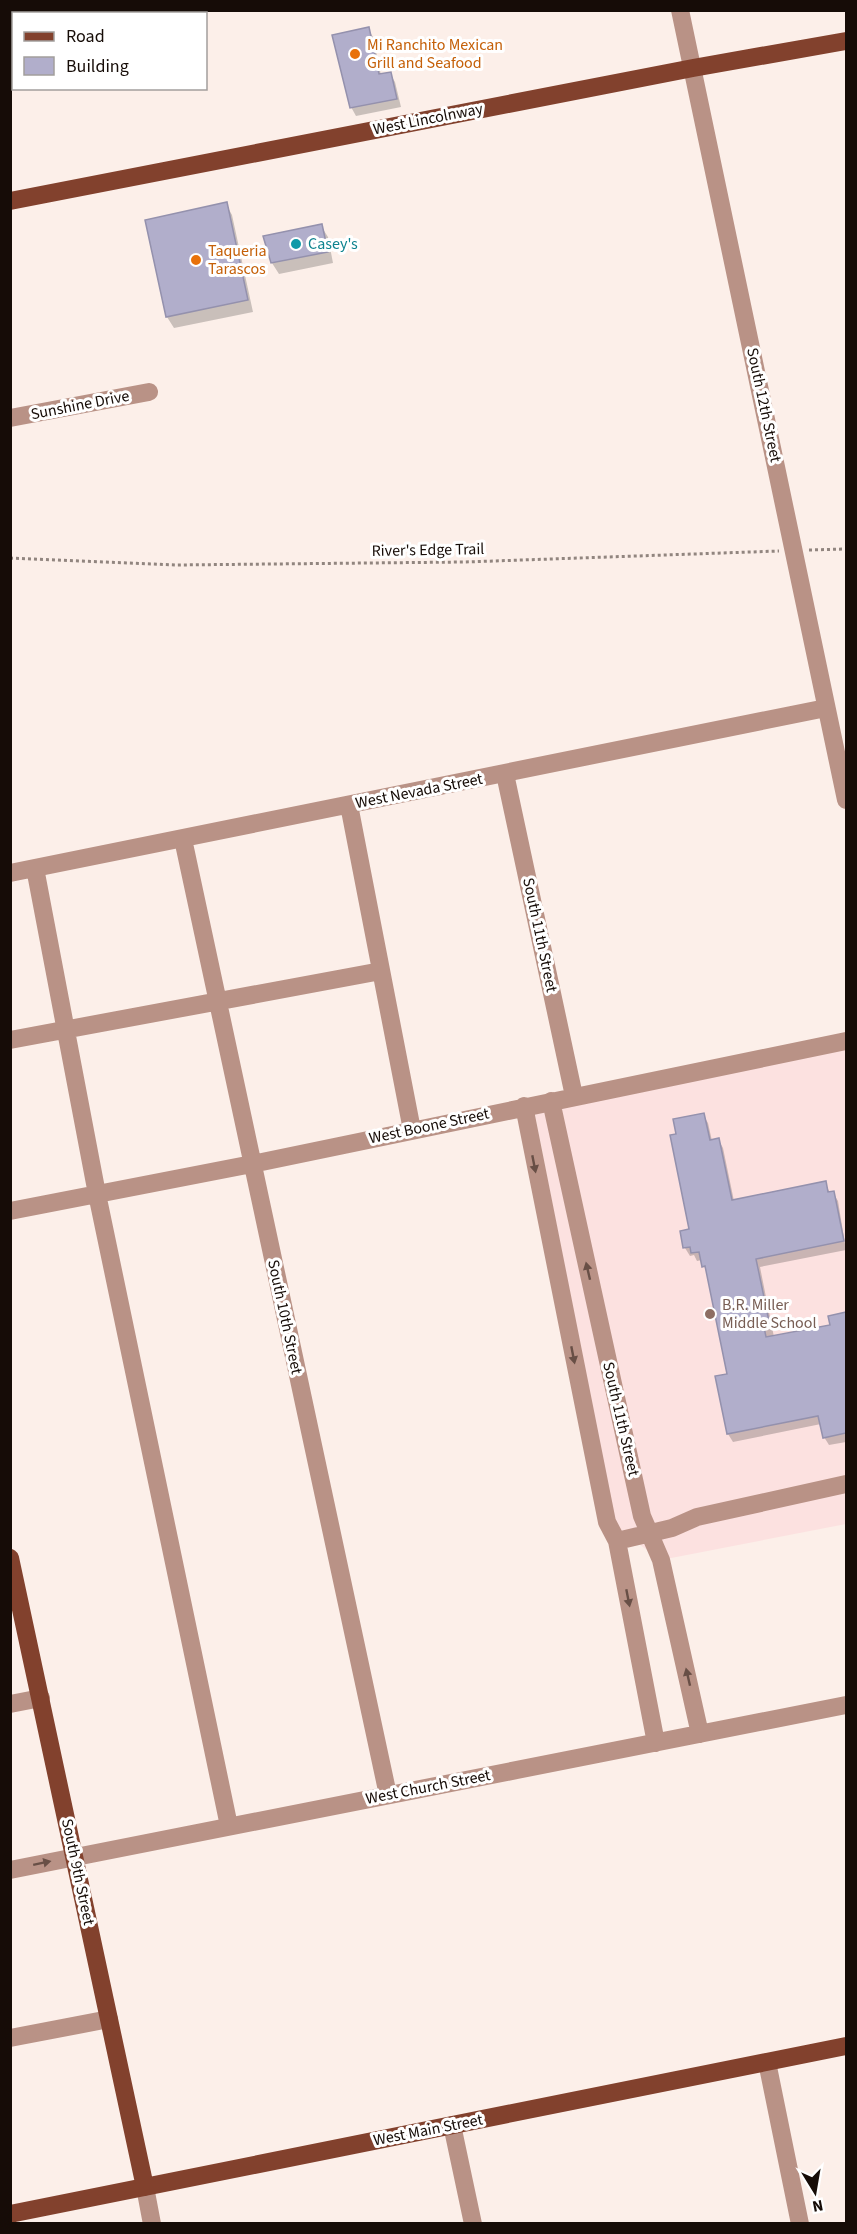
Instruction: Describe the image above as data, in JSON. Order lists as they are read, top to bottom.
{
  "streets": {
    "main road": ["West Lincolnway", "South 9th Street", "West Main Street"],
    "street": [
      "Sunshine Drive",
      "South 12th Street",
      "West Nevada Street",
      "South 11th Street",
      "West Boone Street",
      "South 10th Street",
      "West Church Street"
    ],
    "path": ["River's Edge Trail"]
  },
  "crossings": [
    ["West Lincolnway", "South 12th Street"],
    ["South 12th Street", "River's Edge Trail"],
    ["South 12th Street", "West Nevada Street"],
    ["West Nevada Street", "South 11th Street"],
    ["West Nevada Street", "South 10th Street"],
    ["South 11th Street", "West Boone Street"],
    ["South 11th Street", "West Church Street"],
    ["West Boone Street", "South 10th Street"],
    ["South 10th Street", "West Church Street"],
    ["West Church Street", "South 9th Street"],
    ["South 9th Street", "West Main Street"]
  ],
  "places": [
    "Mi Ranchito Mexican Grill and Seafood",
    "Casey's",
    "Taqueria Tarascos",
    "B.R. Miller Middle School"
  ],
  "legend": ["Road", "Building"],
  "north": "bottom"
}
